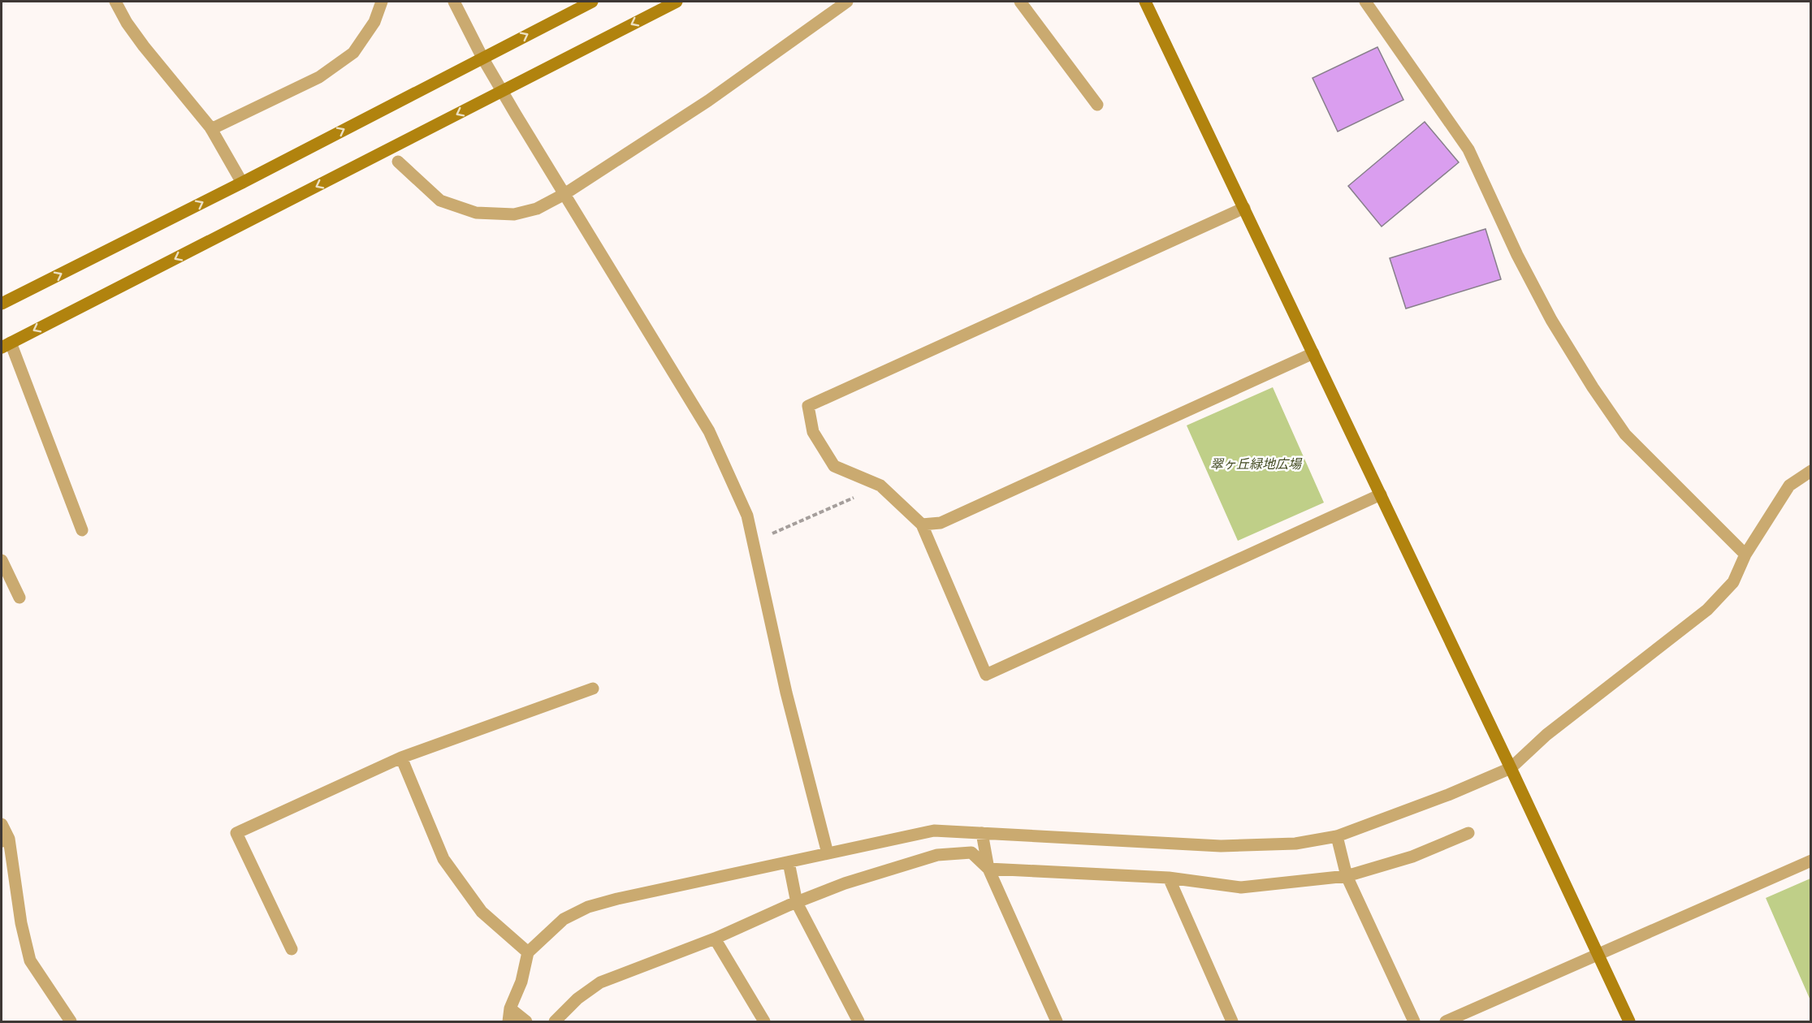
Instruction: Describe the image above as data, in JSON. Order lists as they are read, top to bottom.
{
  "parks": ["翠ヶ丘緑地広場"]
}
